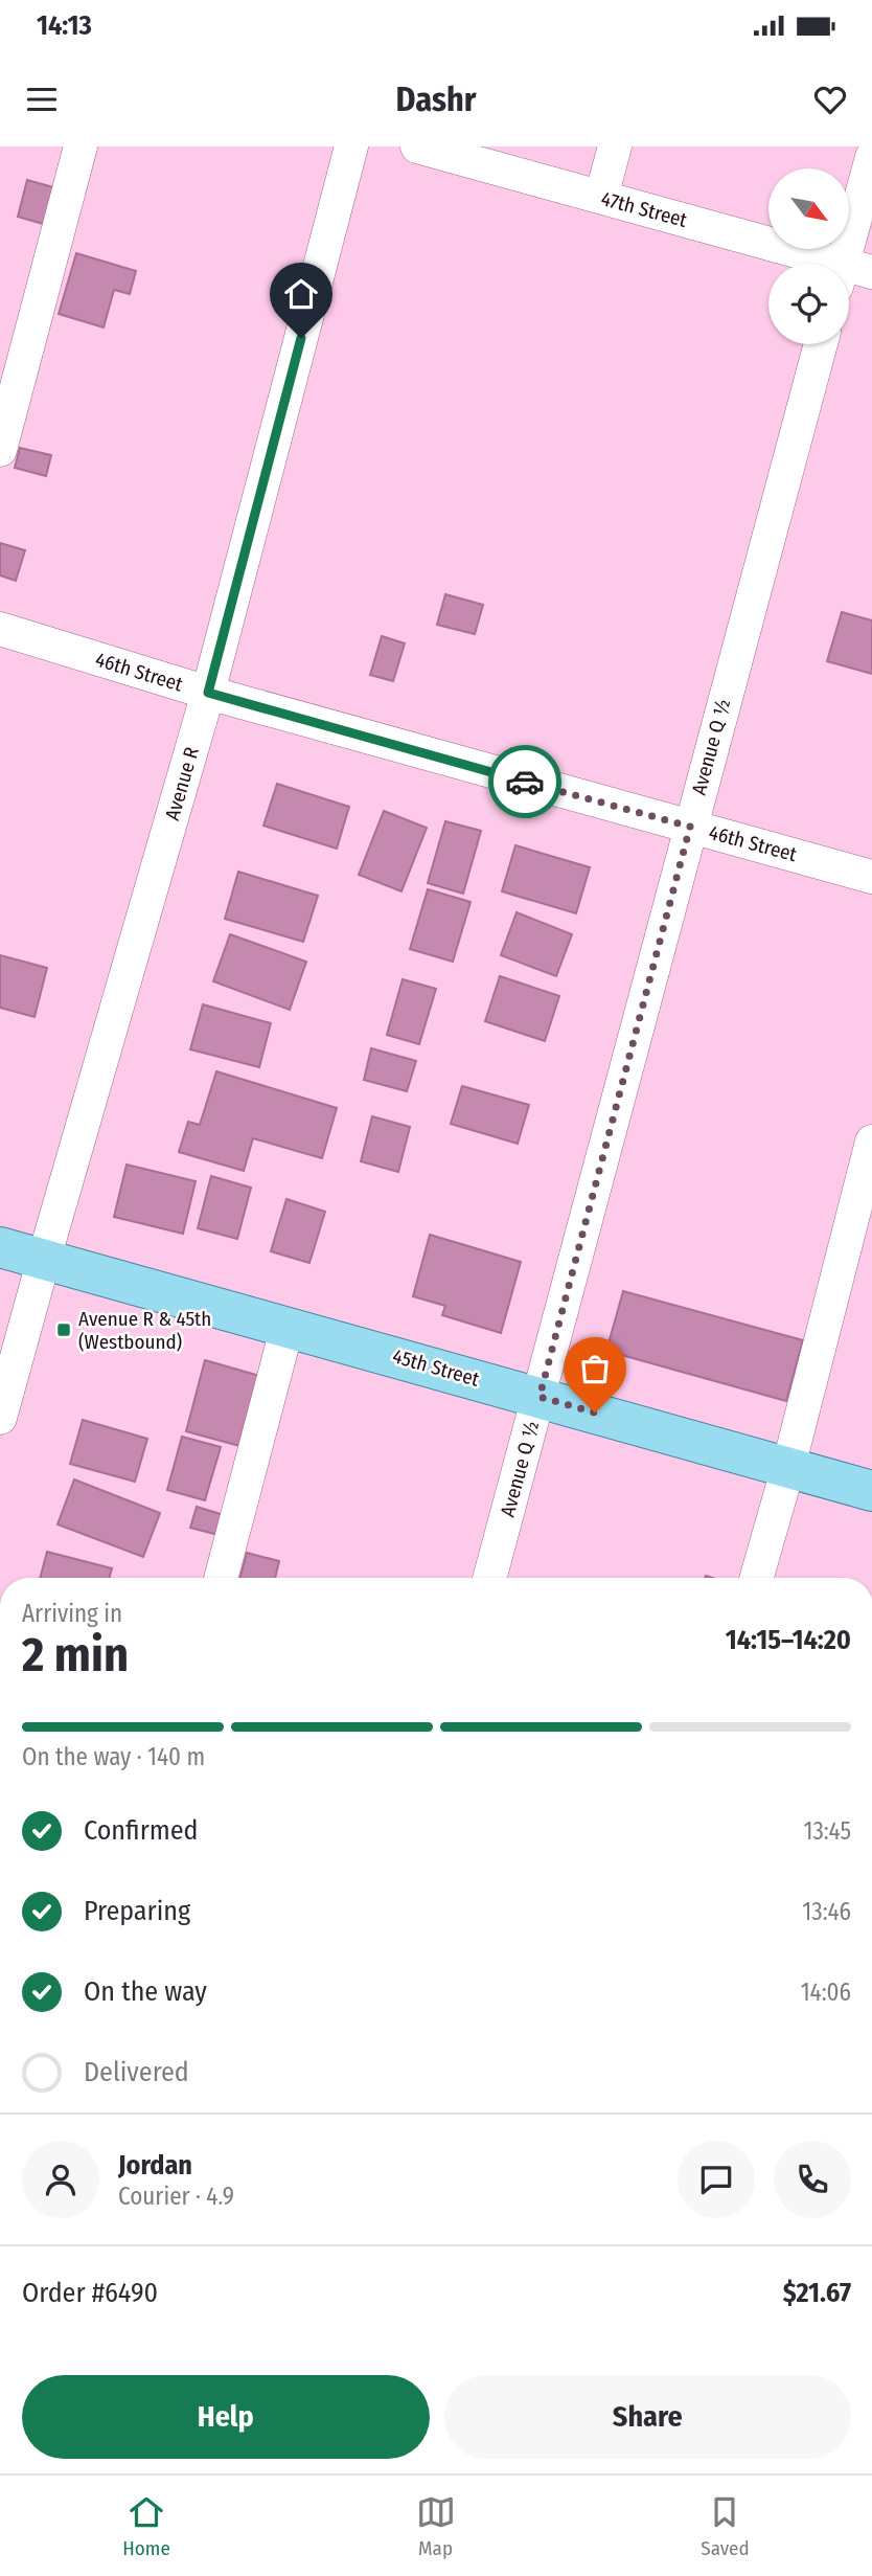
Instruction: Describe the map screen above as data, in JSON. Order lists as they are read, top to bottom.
{
  "streets": {
    "main road": ["45th Street"],
    "street": [
      "47th Street",
      "46th Street",
      "Avenue Q ½",
      "Avenue R"
    ]
  },
  "crossings": [
    ["46th Street", "Avenue Q ½"],
    ["46th Street", "Avenue R"],
    ["Avenue Q ½", "45th Street"],
    ["Avenue R", "45th Street"]
  ],
  "places": {
    "transit": ["Avenue R & 45th (Westbound)"]
  },
  "north": "bottom right",
  "page": {
    "status": "14:13",
    "header": "Dashr",
    "heading": ["2 min", "Arriving in", "14:15–14:20"],
    "panel": [
      "Jordan",
      "Courier · 4.9",
      "Order #6490",
      "$21.67"
    ],
    "bar": "On the way · 140 m",
    "list": [
      ["Confirmed", "13:45"],
      ["Preparing", "13:46"],
      ["On the way", "14:06"],
      "Delivered"
    ],
    "buttons": ["Help", "Share"],
    "tabs": ["Home", "Map", "Saved"]
  }
}
